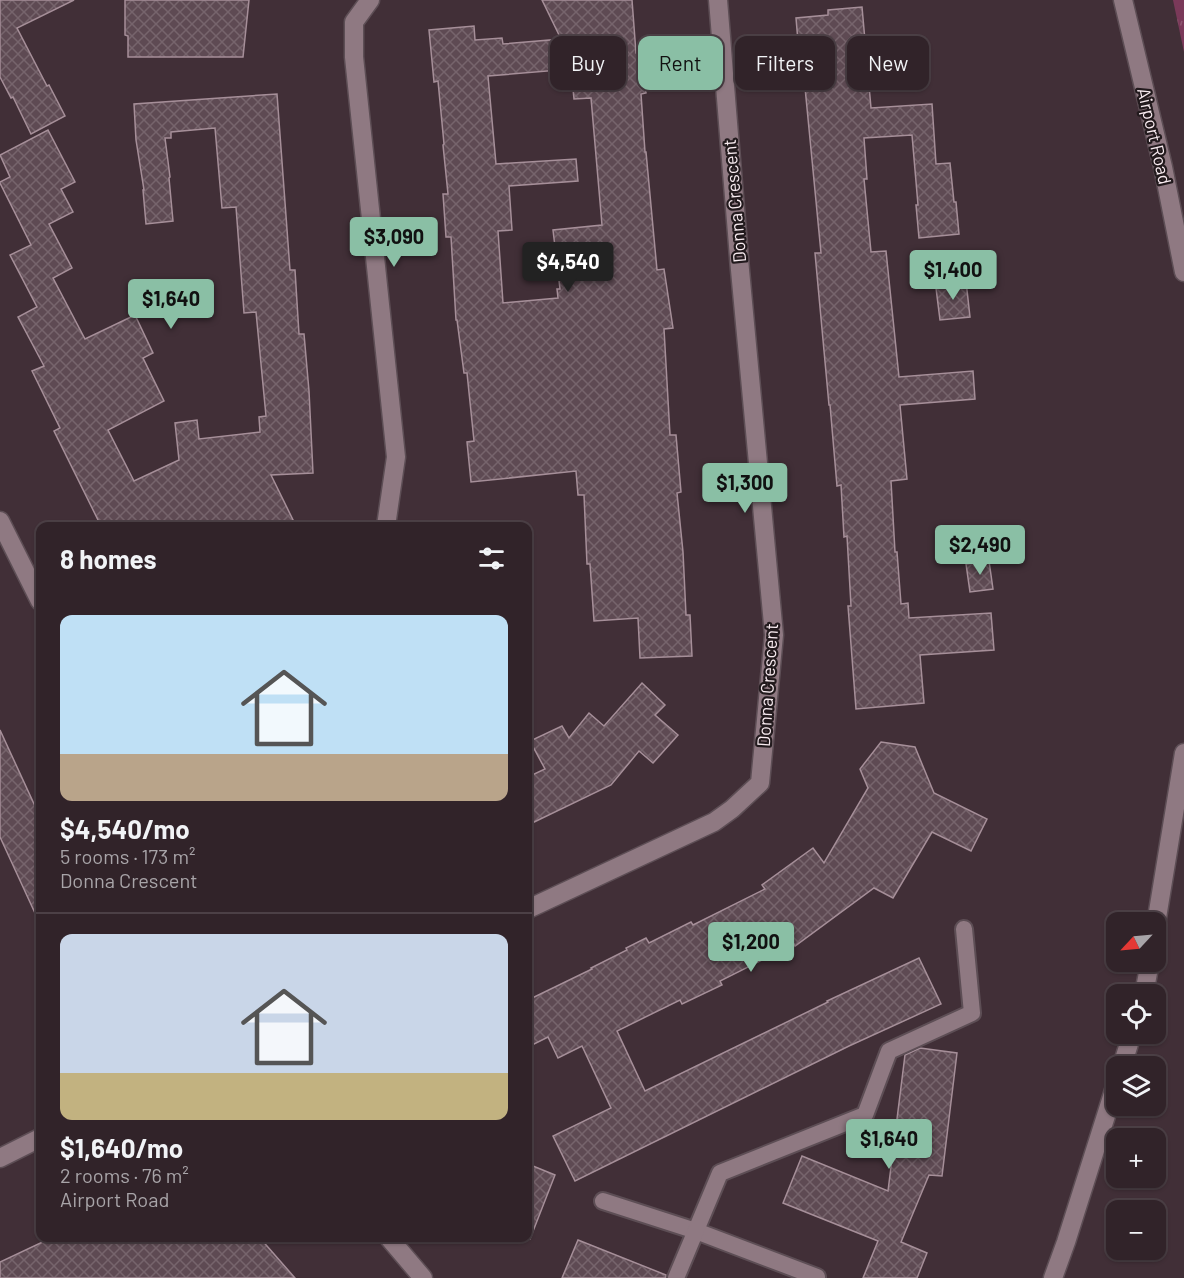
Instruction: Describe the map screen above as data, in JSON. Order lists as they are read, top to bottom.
{
  "streets": {
    "street": ["Airport Road", "Donna Crescent"]
  },
  "north": "bottom left",
  "page": {
    "chip": [
      "Buy",
      "Rent",
      "Filters",
      "New"
    ],
    "price": [
      "$3,090",
      "$4,540",
      "$1,400",
      "$1,640",
      "$1,300",
      "$2,490",
      "$1,200",
      "$1,640"
    ],
    "heading": "8 homes",
    "list": [
      {
        "name": "$4,540/mo",
        "note": "5 rooms · 173 m² · Donna Crescent"
      },
      {
        "name": "$1,640/mo",
        "note": "2 rooms · 76 m² · Airport Road"
      }
    ],
    "map_buttons": ["+", "−"]
  }
}
